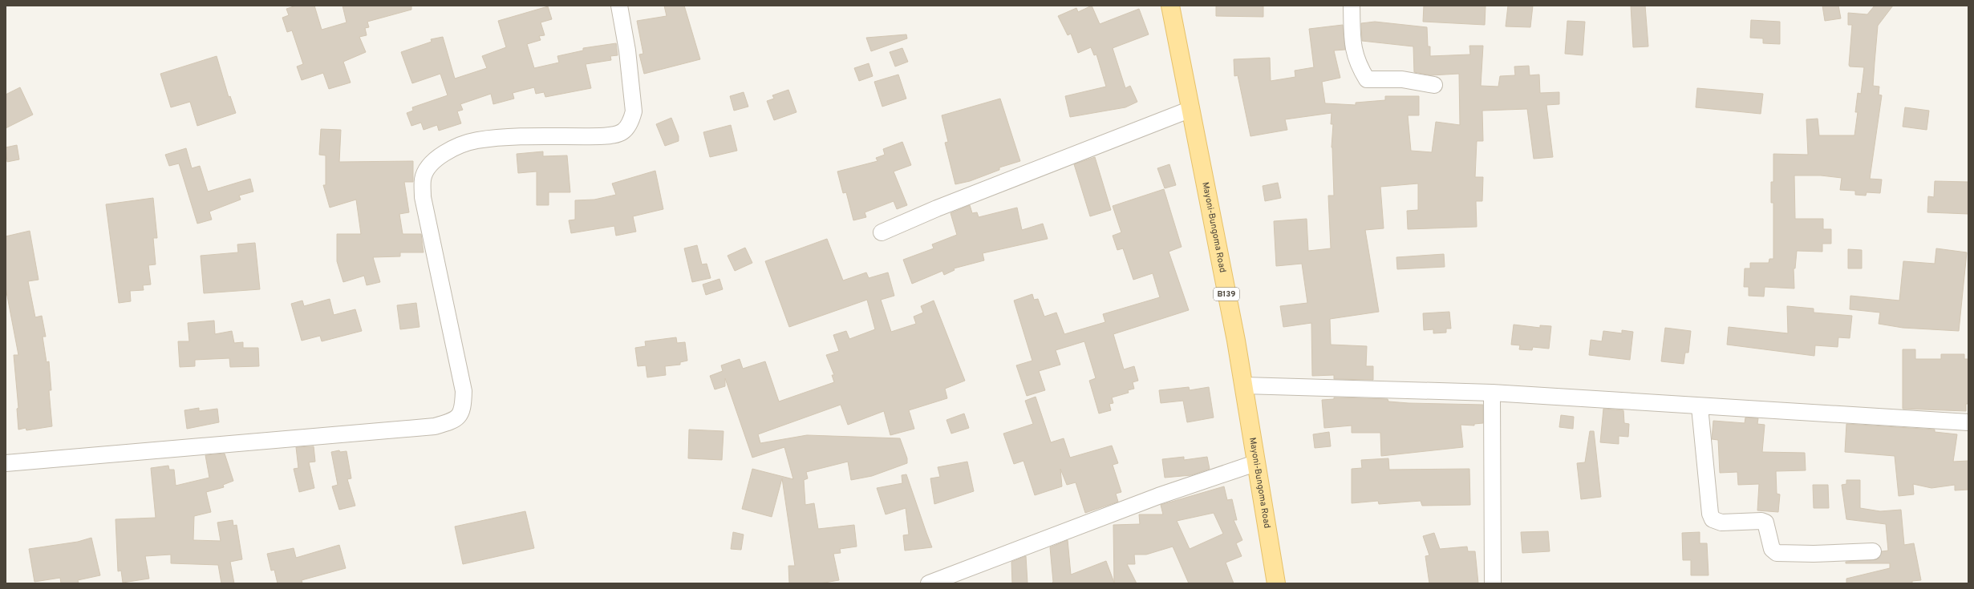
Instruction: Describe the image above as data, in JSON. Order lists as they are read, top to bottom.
{
  "streets": {
    "main road": ["Mayoni-Bungoma Road", "B139"]
  }
}
